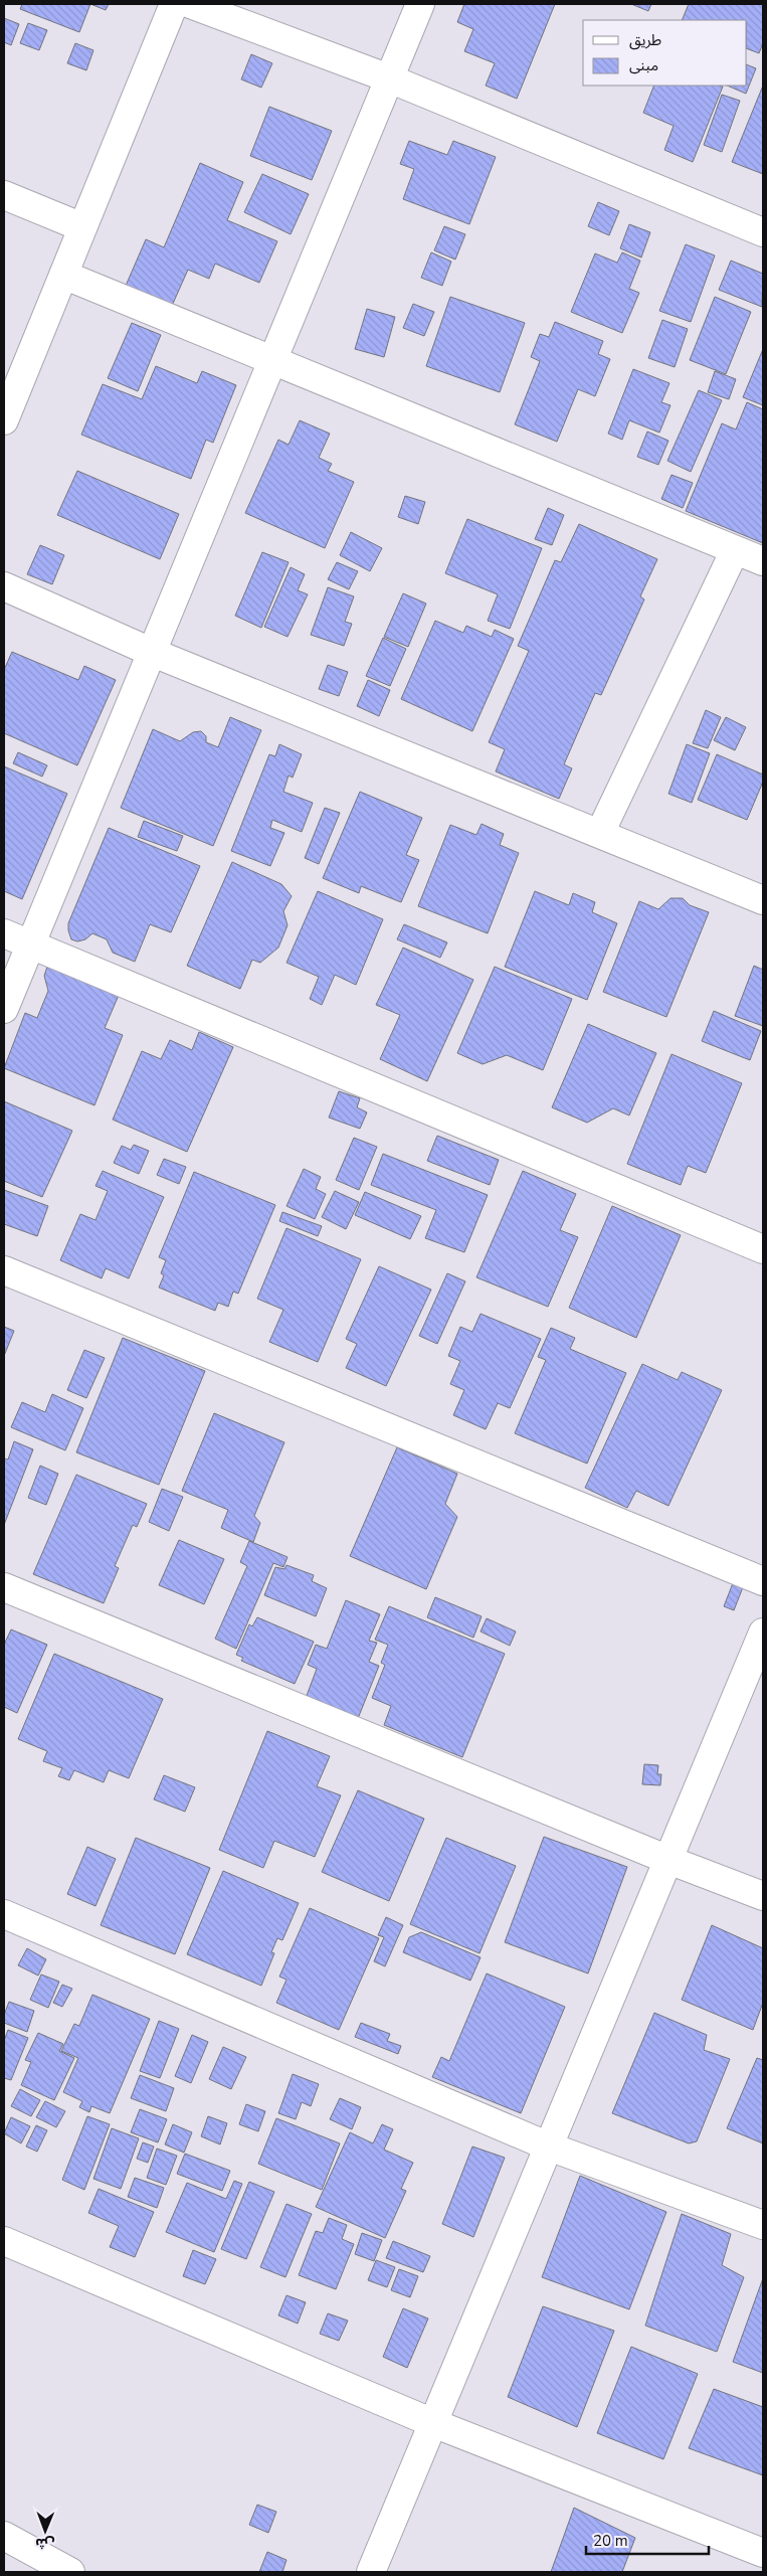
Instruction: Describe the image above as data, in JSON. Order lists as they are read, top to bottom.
{
  "legend": ["طريق", "مبنى"],
  "scale_bar": "20 m",
  "north": "bottom"
}
